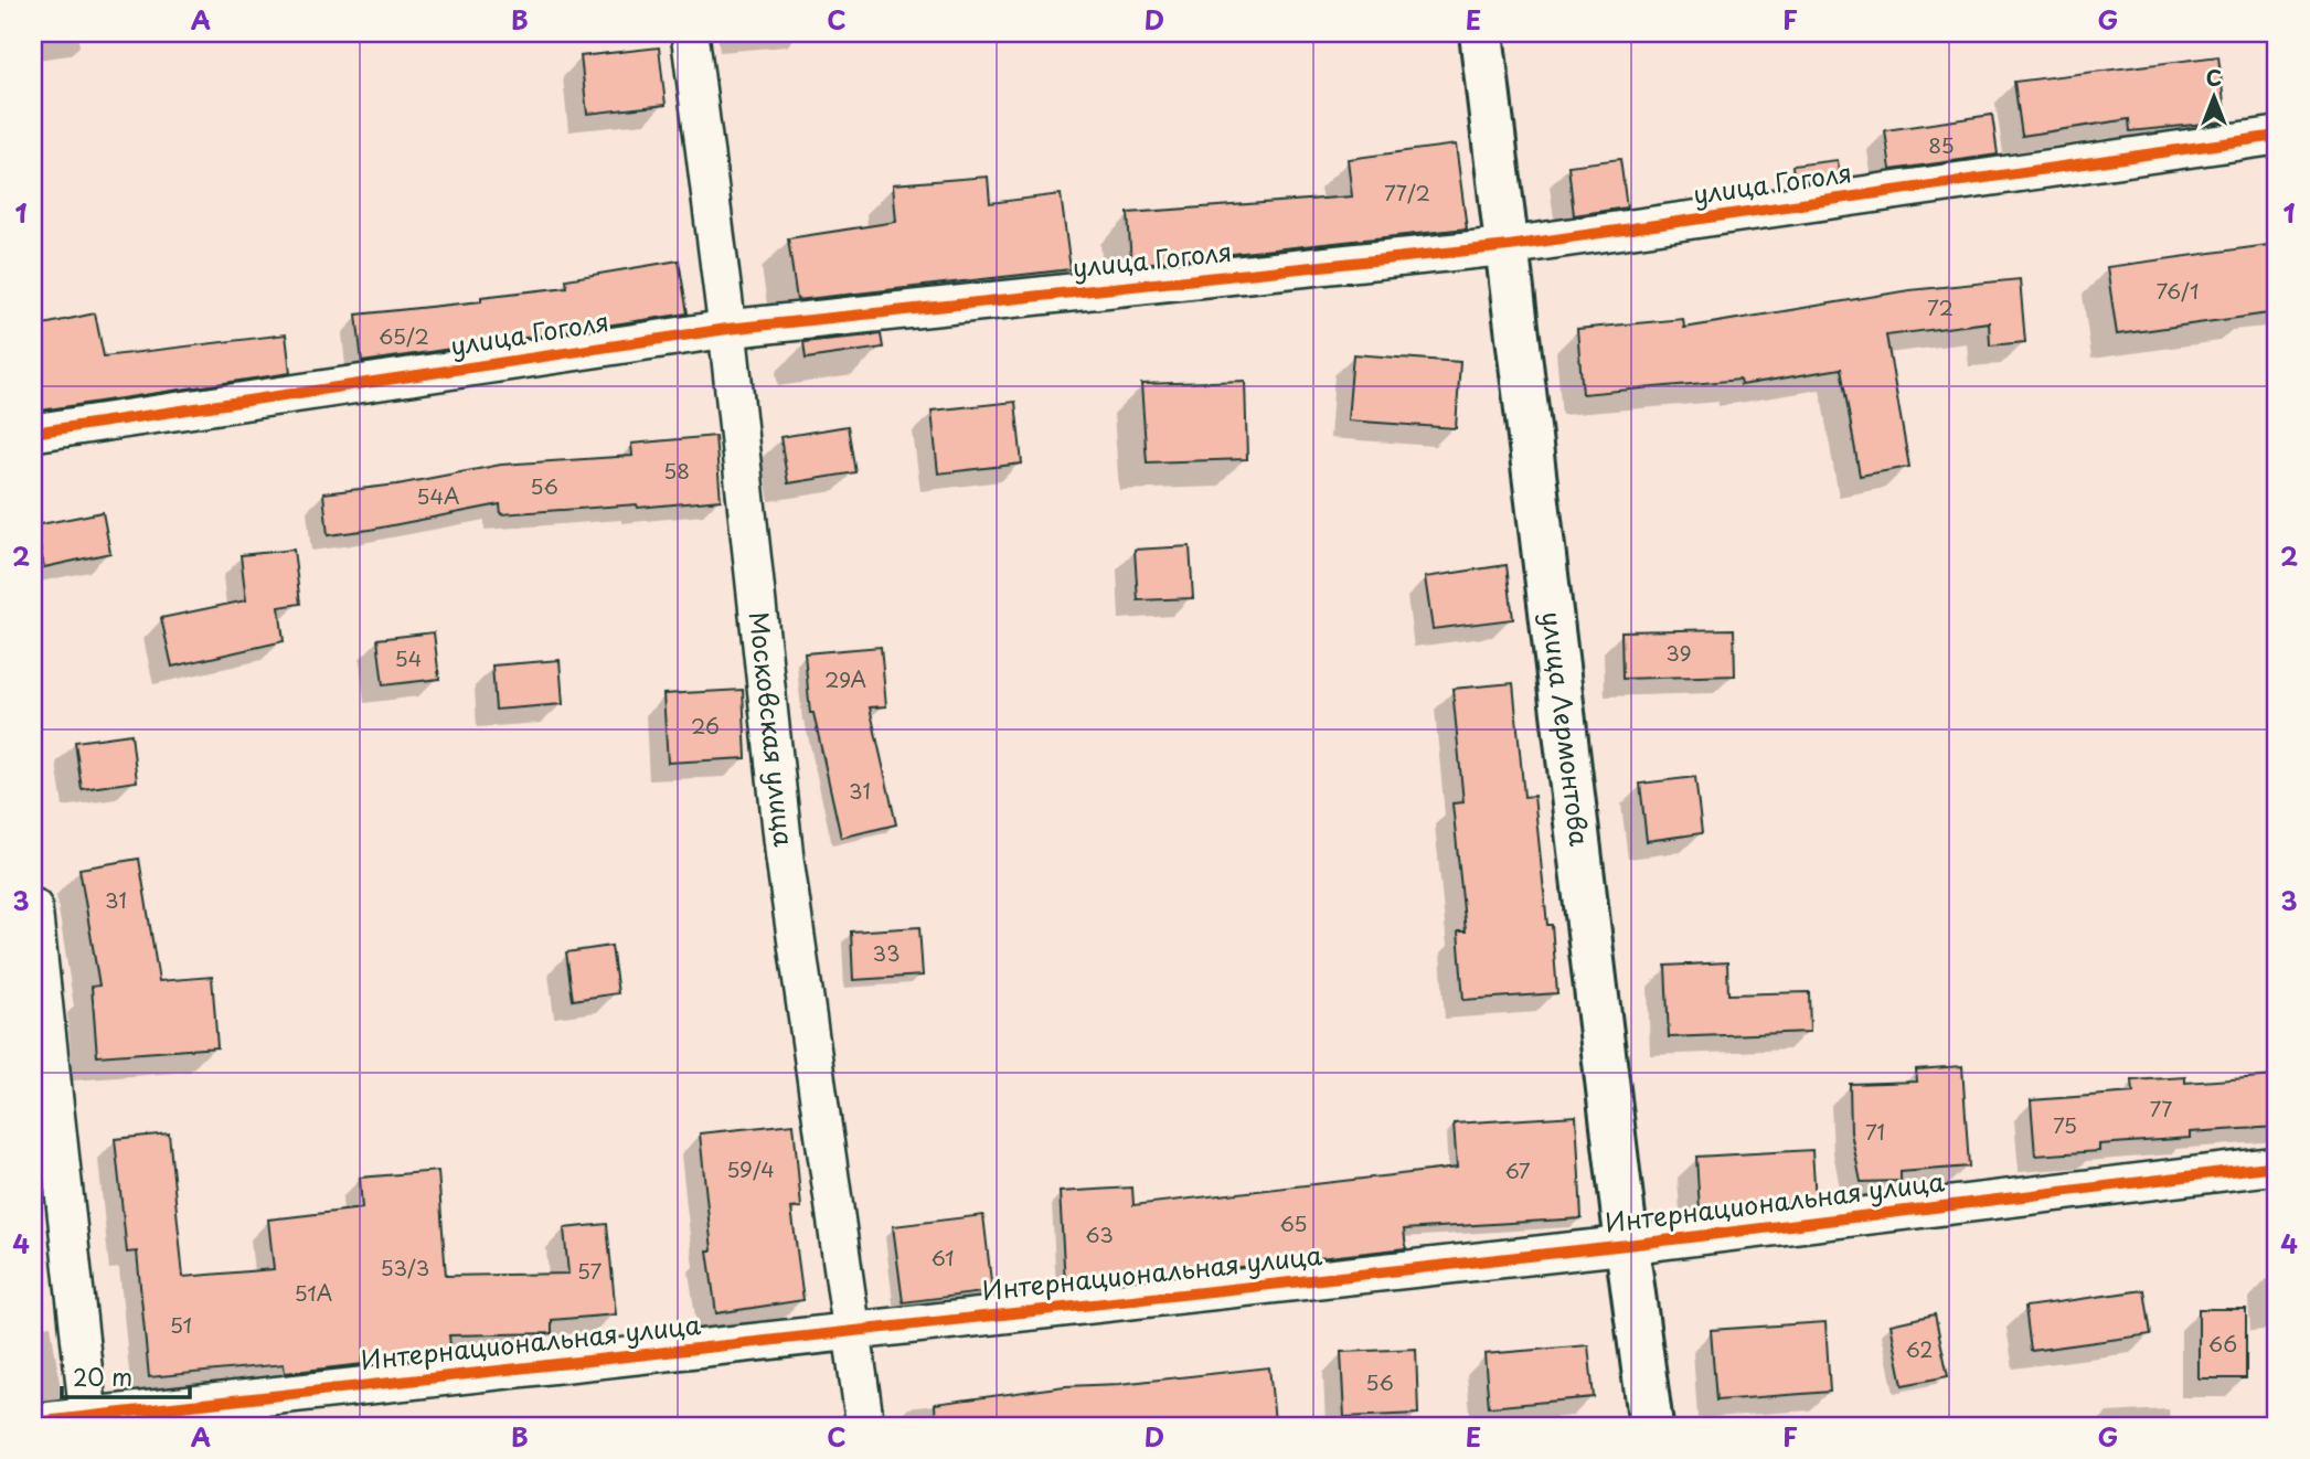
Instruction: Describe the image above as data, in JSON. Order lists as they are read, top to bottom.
{
  "streets": {
    "street": [
      "улица Гоголя",
      "улица Лермонтова",
      "Московская улица",
      "Интернациональная улица"
    ]
  },
  "crossings": [
    ["улица Гоголя", "улица Лермонтова"],
    ["улица Гоголя", "Московская улица"],
    ["улица Лермонтова", "Интернациональная улица"],
    ["Московская улица", "Интернациональная улица"]
  ],
  "house_numbers": [
    "85",
    "77/2",
    "76/1",
    "72",
    "65/2",
    "58",
    "56",
    "54А",
    "39",
    "54",
    "29А",
    "26",
    "31",
    "31",
    "33",
    "77",
    "75",
    "71",
    "59/4",
    "67",
    "65",
    "63",
    "61",
    "53/3",
    "57",
    "51А",
    "51",
    "66",
    "62",
    "56"
  ],
  "scale_bar": "20 m",
  "north": "top",
  "grid": {
    "columns": [
      "A",
      "B",
      "C",
      "D",
      "E",
      "F",
      "G"
    ],
    "rows": [
      "1",
      "2",
      "3",
      "4"
    ]
  }
}
